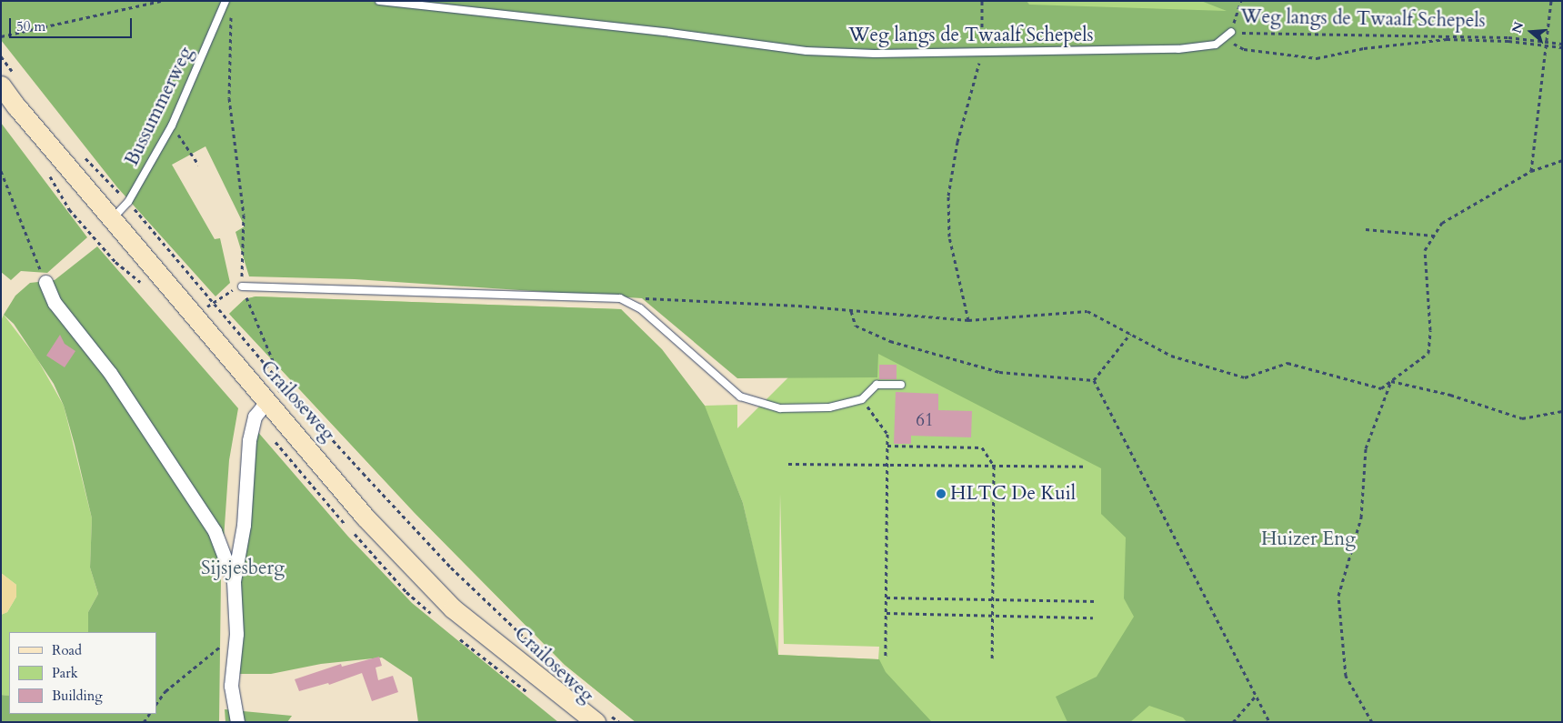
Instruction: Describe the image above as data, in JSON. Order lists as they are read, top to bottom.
{
  "streets": {
    "main road": ["Crailoseweg"],
    "lane": ["Weg langs de Twaalf Schepels", "Bussummerweg"]
  },
  "crossings": [
    ["Bussummerweg", "Crailoseweg"]
  ],
  "parks": ["Huizer Eng", "Sijsjesberg"],
  "places": ["HLTC De Kuil"],
  "house_numbers": ["61"],
  "legend": ["Road", "Park", "Building"],
  "scale_bar": "50 m",
  "north": "left"
}
